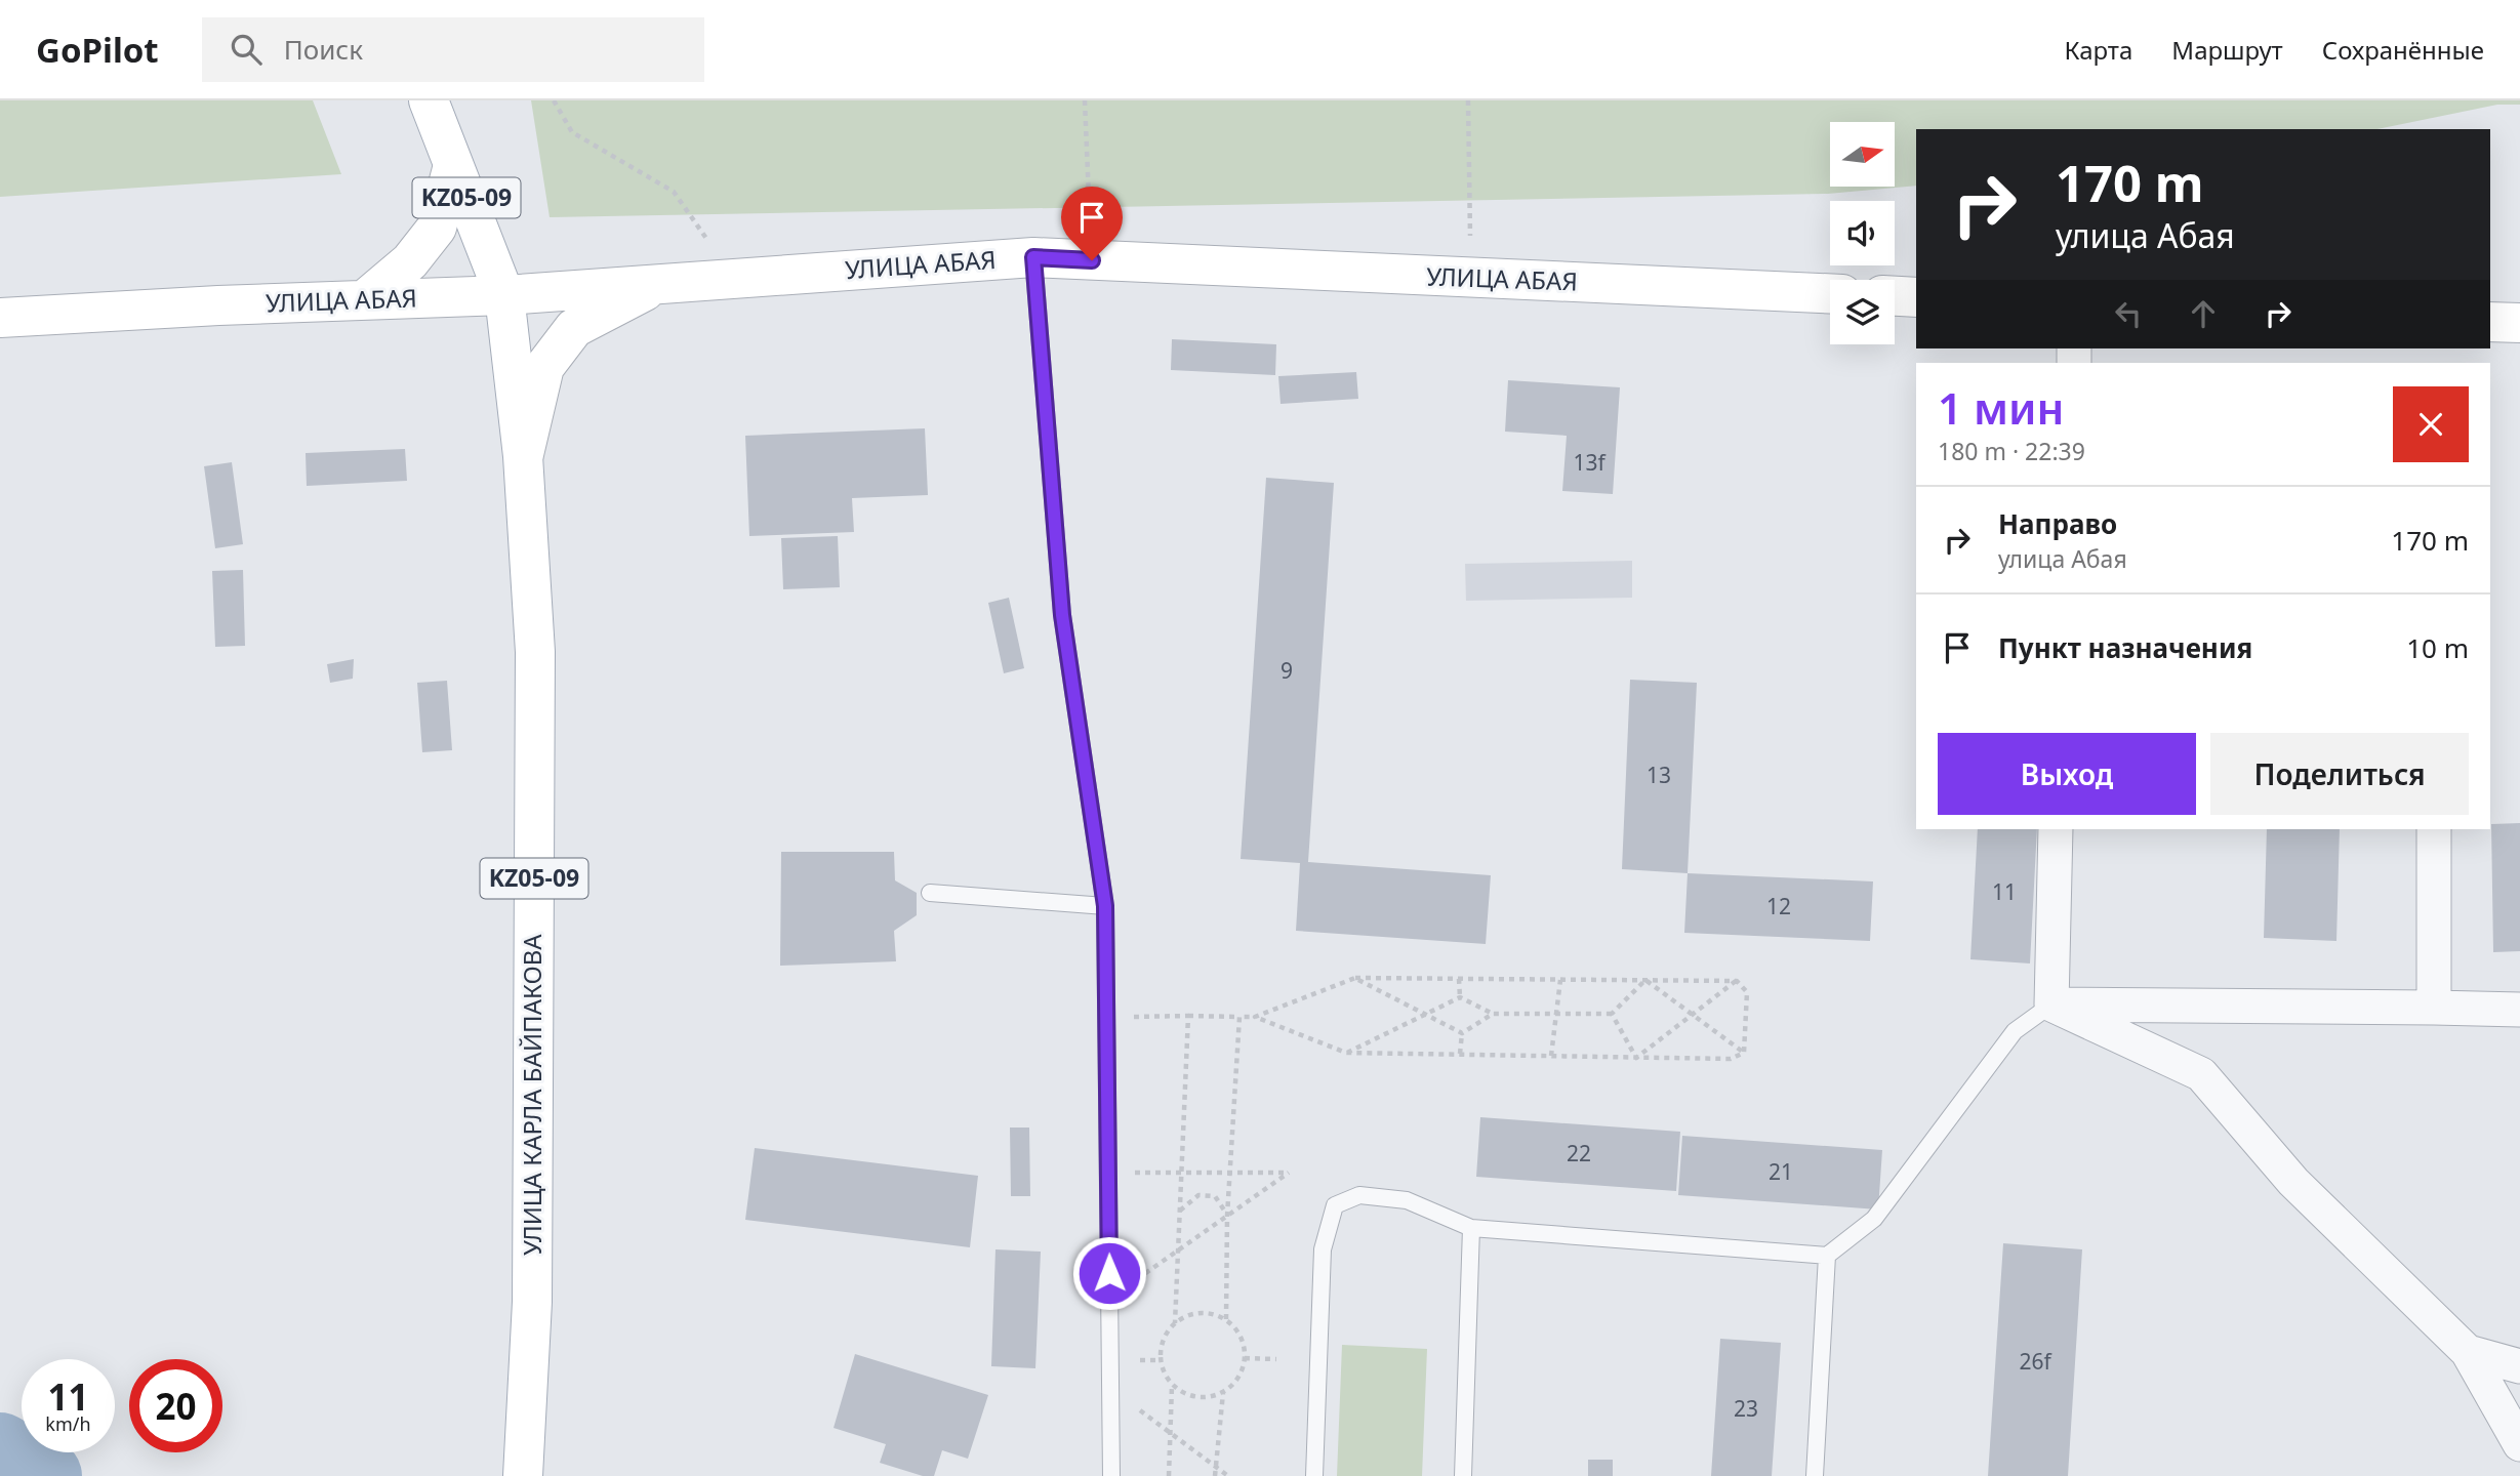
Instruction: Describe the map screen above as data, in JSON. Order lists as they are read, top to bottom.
{
  "streets": {
    "street": ["KZ05-09", "УЛИЦА АБАЯ", "УЛИЦА КАРЛА БАЙПАКОВА"]
  },
  "crossings": [
    ["KZ05-09", "УЛИЦА АБАЯ"],
    ["KZ05-09", "УЛИЦА КАРЛА БАЙПАКОВА"]
  ],
  "house_numbers": [
    "13f",
    "9",
    "13",
    "11",
    "12",
    "22",
    "21",
    "26f",
    "23"
  ],
  "north": "right",
  "page": {
    "header": "GoPilot",
    "search": "Поиск",
    "nav": ["Карта", "Маршрут", "Сохранённые"],
    "turn": ["170 m", "улица Абая"],
    "heading": ["1 мин", "180 m · 22:39"],
    "list": [
      {
        "name": "Направо",
        "note": "улица Абая",
        "value": "170 m"
      },
      {
        "name": "Пункт назначения",
        "value": "10 m"
      }
    ],
    "buttons": ["Выход", "Поделиться"],
    "speed": "11 km/h",
    "limit": "20"
  }
}
